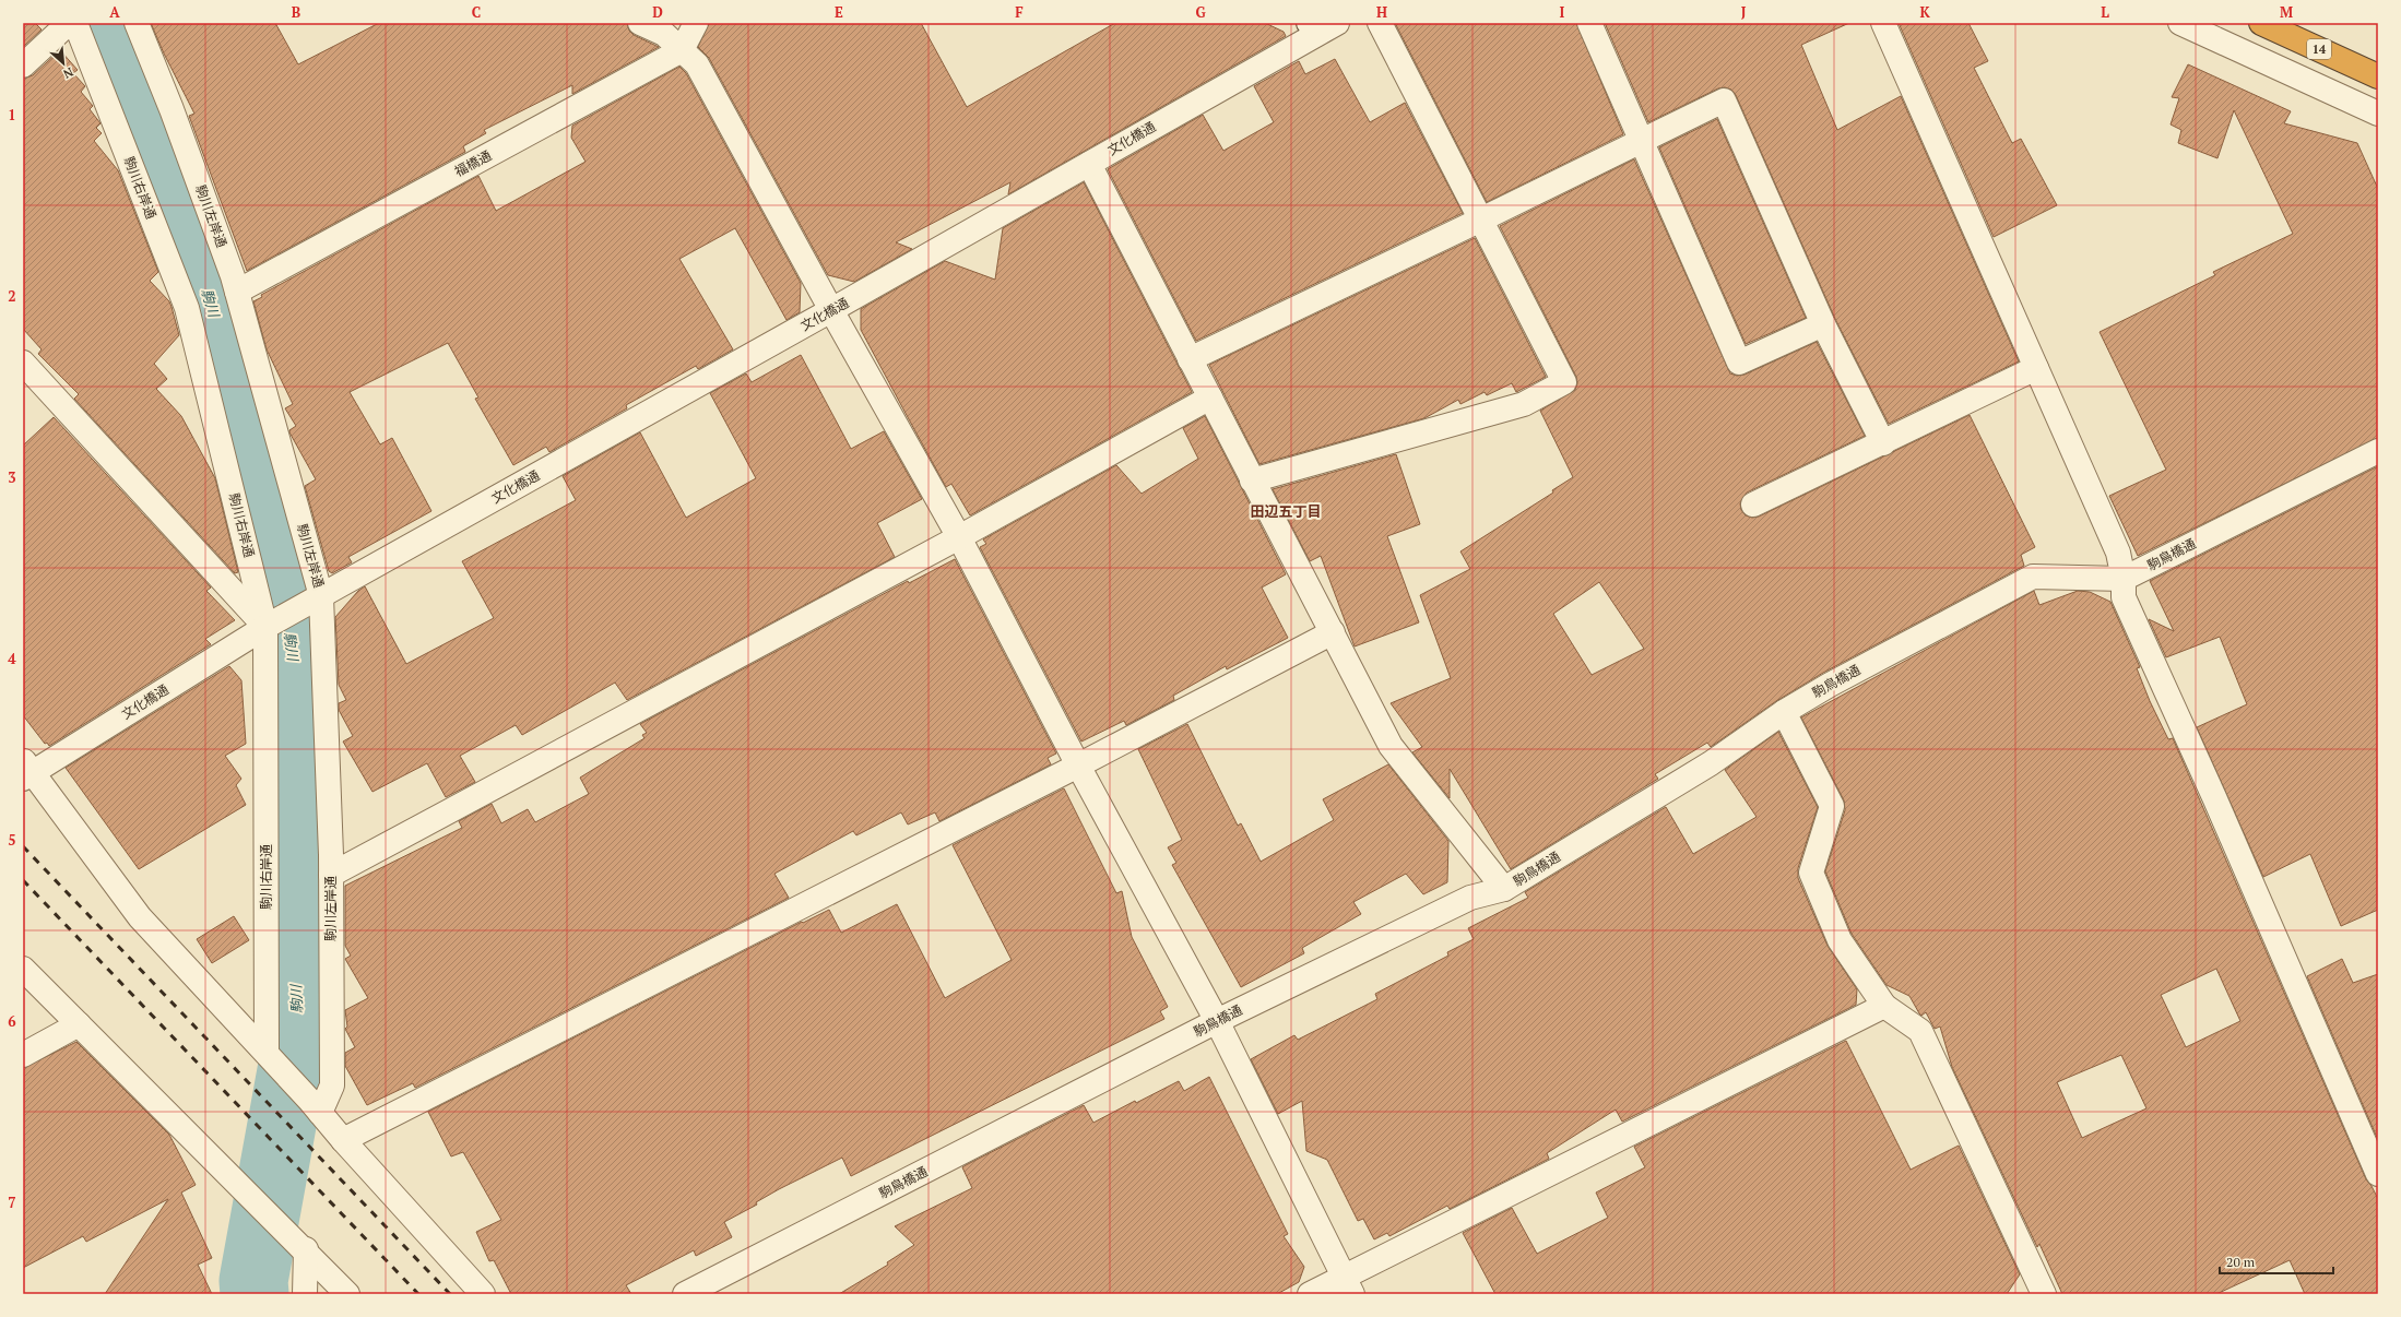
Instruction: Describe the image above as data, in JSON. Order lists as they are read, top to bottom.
{
  "streets": {
    "highway": ["14"],
    "street": [
      "文化橋通",
      "福橋通",
      "駒川右岸通",
      "駒川左岸通",
      "駒鳥橋通"
    ]
  },
  "crossings": [
    ["文化橋通", "駒川右岸通"],
    ["文化橋通", "駒川左岸通"],
    ["福橋通", "駒川左岸通"]
  ],
  "districts": ["田辺五丁目"],
  "water": ["駒川"],
  "scale_bar": "20 m",
  "north": "bottom right",
  "grid": {
    "columns": [
      "A",
      "B",
      "C",
      "D",
      "E",
      "F",
      "G",
      "H",
      "I",
      "J",
      "K",
      "L",
      "M"
    ],
    "rows": [
      "1",
      "2",
      "3",
      "4",
      "5",
      "6",
      "7"
    ]
  }
}
